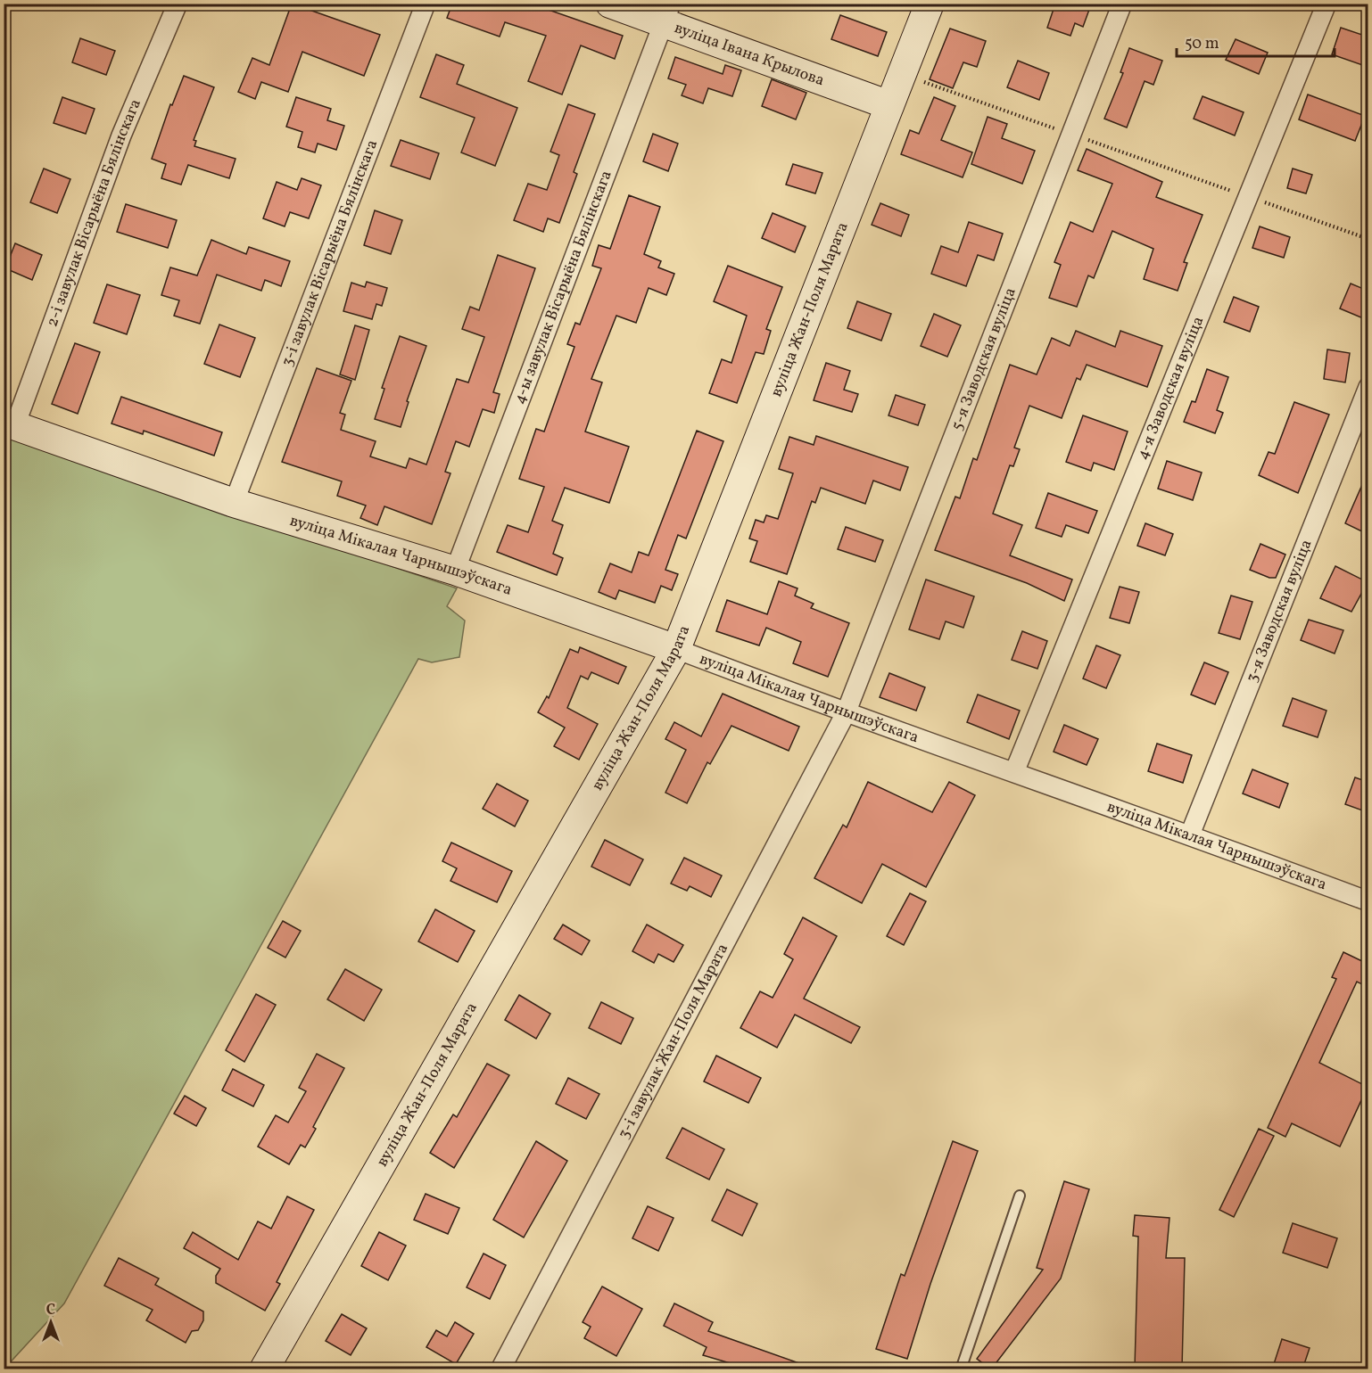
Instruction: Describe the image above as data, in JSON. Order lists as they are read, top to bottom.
{
  "streets": {
    "street": [
      "вуліца Івана Крылова",
      "2-і завулак Вісарыёна Бялінскага",
      "3-і завулак Вісарыёна Бялінскага",
      "4-ы завулак Вісарыёна Бялінскага",
      "вуліца Жан-Поля Марата",
      "5-я Заводская вуліца",
      "4-я Заводская вуліца",
      "вуліца Мікалая Чарнышэўскага",
      "3-я Заводская вуліца",
      "3-і завулак Жан-Поля Марата"
    ]
  },
  "crossings": [
    ["вуліца Івана Крылова", "4-ы завулак Вісарыёна Бялінскага"],
    ["вуліца Івана Крылова", "вуліца Жан-Поля Марата"],
    ["2-і завулак Вісарыёна Бялінскага", "вуліца Мікалая Чарнышэўскага"],
    ["3-і завулак Вісарыёна Бялінскага", "вуліца Мікалая Чарнышэўскага"],
    ["4-ы завулак Вісарыёна Бялінскага", "вуліца Мікалая Чарнышэўскага"],
    ["вуліца Жан-Поля Марата", "вуліца Мікалая Чарнышэўскага"],
    ["5-я Заводская вуліца", "вуліца Мікалая Чарнышэўскага"],
    ["5-я Заводская вуліца", "3-і завулак Жан-Поля Марата"],
    ["4-я Заводская вуліца", "вуліца Мікалая Чарнышэўскага"],
    ["вуліца Мікалая Чарнышэўскага", "3-я Заводская вуліца"],
    ["вуліца Мікалая Чарнышэўскага", "3-і завулак Жан-Поля Марата"]
  ],
  "scale_bar": "50 m",
  "north": "top"
}
